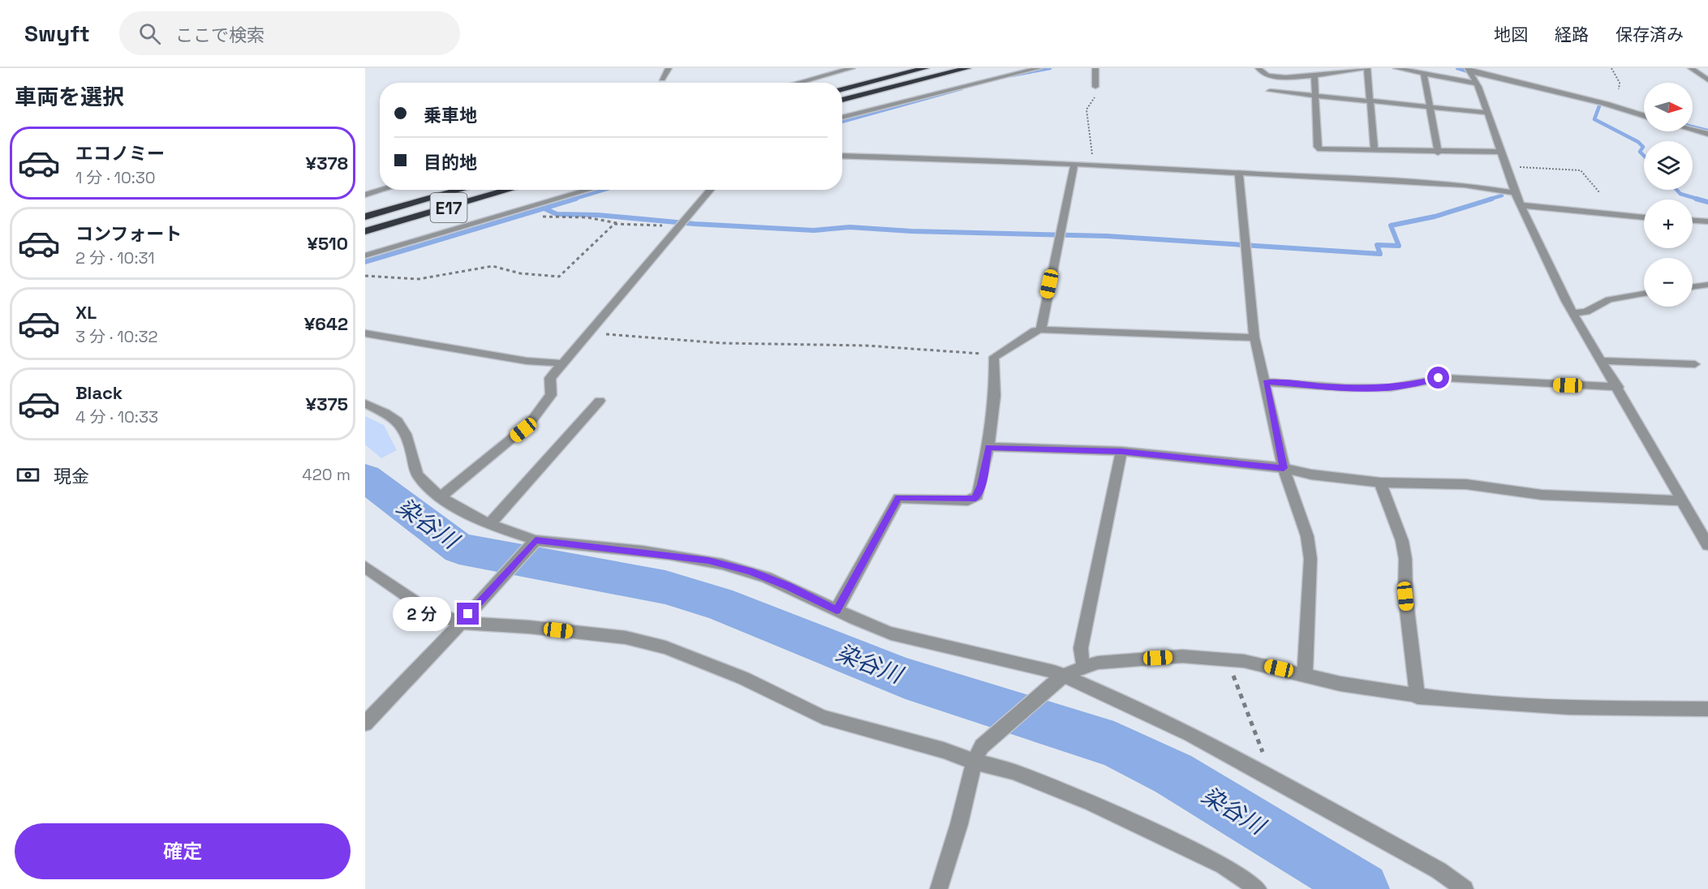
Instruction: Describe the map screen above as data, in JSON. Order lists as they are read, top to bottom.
{
  "streets": {
    "highway": ["E17"]
  },
  "water": ["染谷川"],
  "north": "right",
  "page": {
    "header": "Swyft",
    "search": "ここで検索",
    "nav": ["地図", "経路", "保存済み"],
    "heading": "車両を選択",
    "map_buttons": ["+", "−"],
    "banner": ["乗車地", "目的地"],
    "list": [
      {
        "name": "エコノミー",
        "note": "1 分 · 10:30",
        "value": "¥378"
      },
      {
        "name": "コンフォート",
        "note": "2 分 · 10:31",
        "value": "¥510"
      },
      {
        "name": "XL",
        "note": "3 分 · 10:32",
        "value": "¥642"
      },
      {
        "name": "Black",
        "note": "4 分 · 10:33",
        "value": "¥375"
      }
    ],
    "pay": ["現金", "420 m"],
    "bubble": "2 分",
    "buttons": "確定"
  }
}
